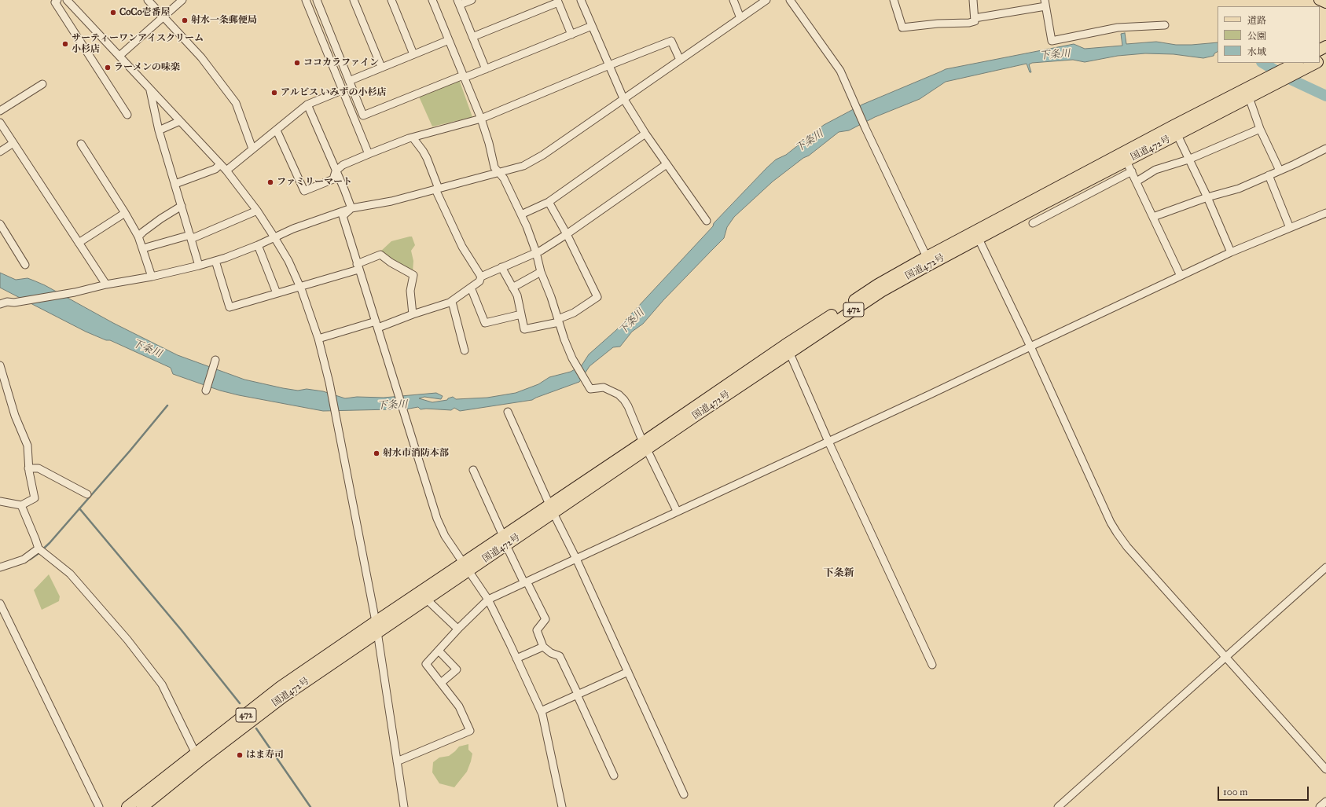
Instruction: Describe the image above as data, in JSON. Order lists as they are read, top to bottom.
{
  "streets": {
    "highway": ["国道472号", "472"]
  },
  "districts": ["下条新"],
  "water": ["下条川"],
  "places": [
    "CoCo壱番屋",
    "射水一条郵便局",
    "サーティーワンアイスクリーム 小杉店",
    "ココカラファイン",
    "ラーメンの味楽",
    "アルビス いみずの小杉店",
    "ファミリーマート",
    "射水市消防本部",
    "はま寿司"
  ],
  "legend": ["道路", "公園", "水域"],
  "scale_bar": "100 m"
}
